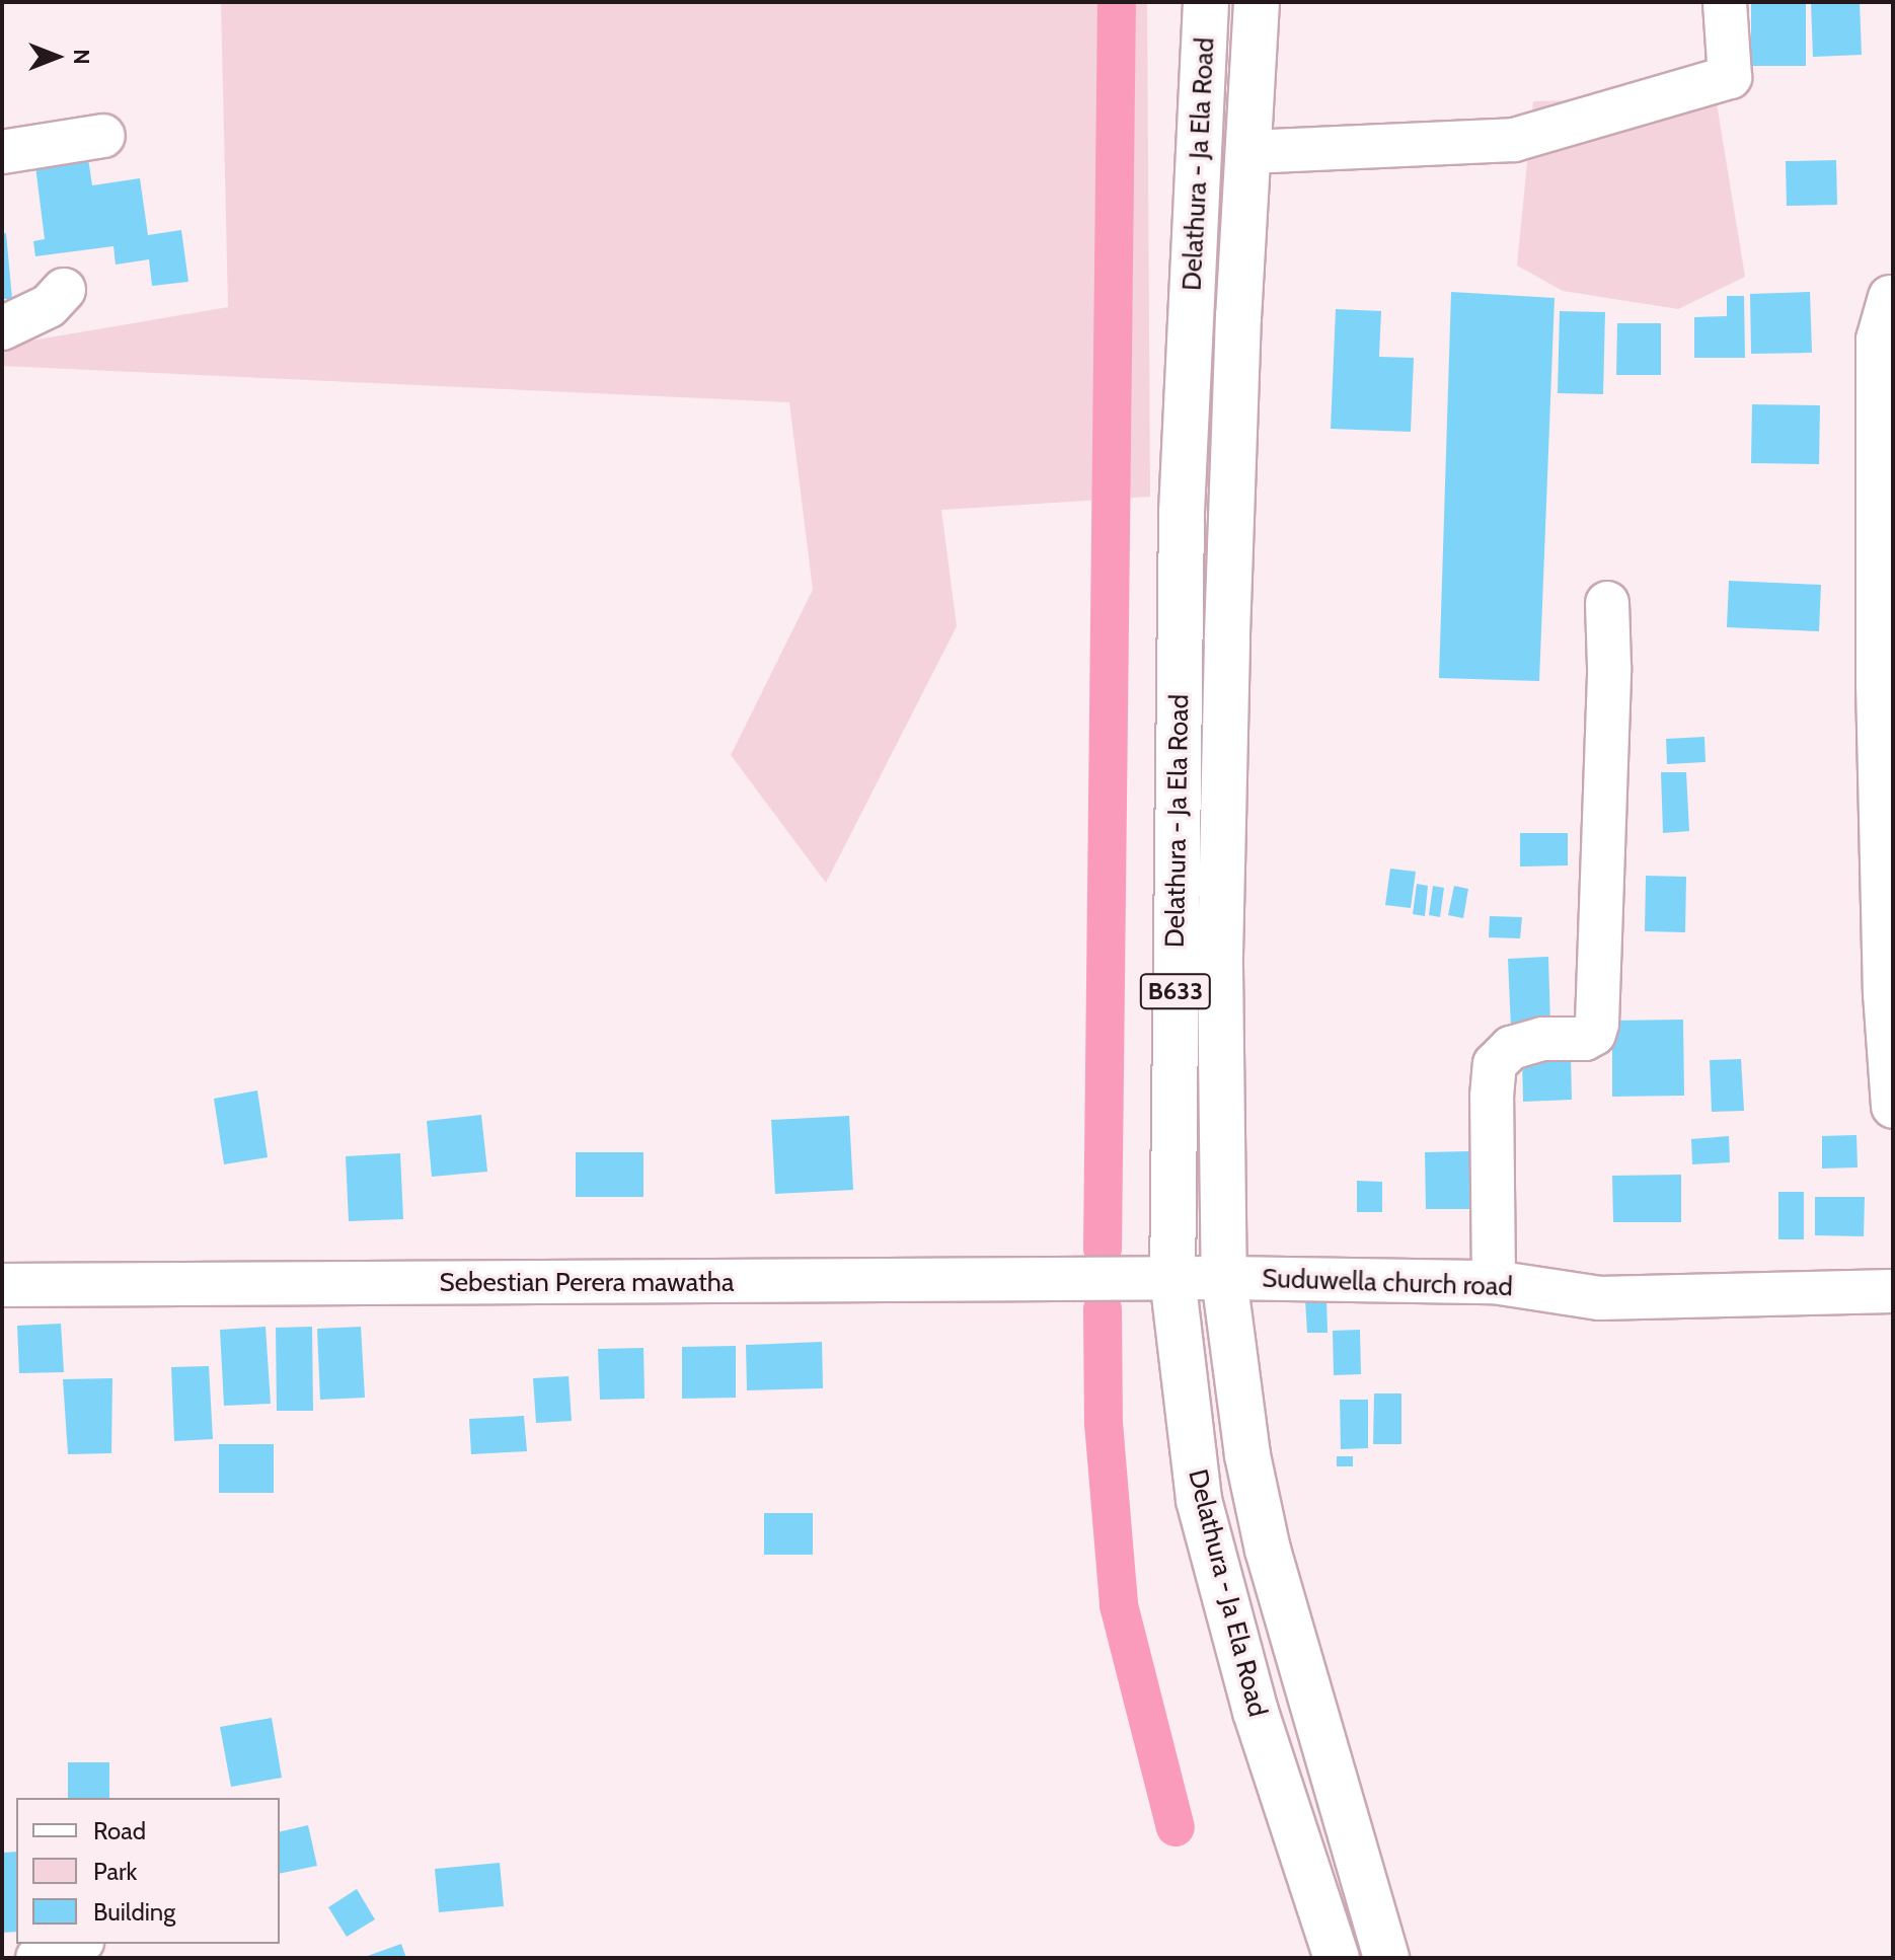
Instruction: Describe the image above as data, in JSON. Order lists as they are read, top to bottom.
{
  "streets": {
    "main road": ["Delathura - Ja Ela Road", "B633"],
    "street": ["Sebestian Perera mawatha", "Suduwella church road"]
  },
  "crossings": [
    ["Delathura - Ja Ela Road", "Sebestian Perera mawatha"],
    ["Delathura - Ja Ela Road", "Suduwella church road"],
    ["Sebestian Perera mawatha", "Suduwella church road"]
  ],
  "legend": ["Road", "Park", "Building"],
  "north": "right"
}
